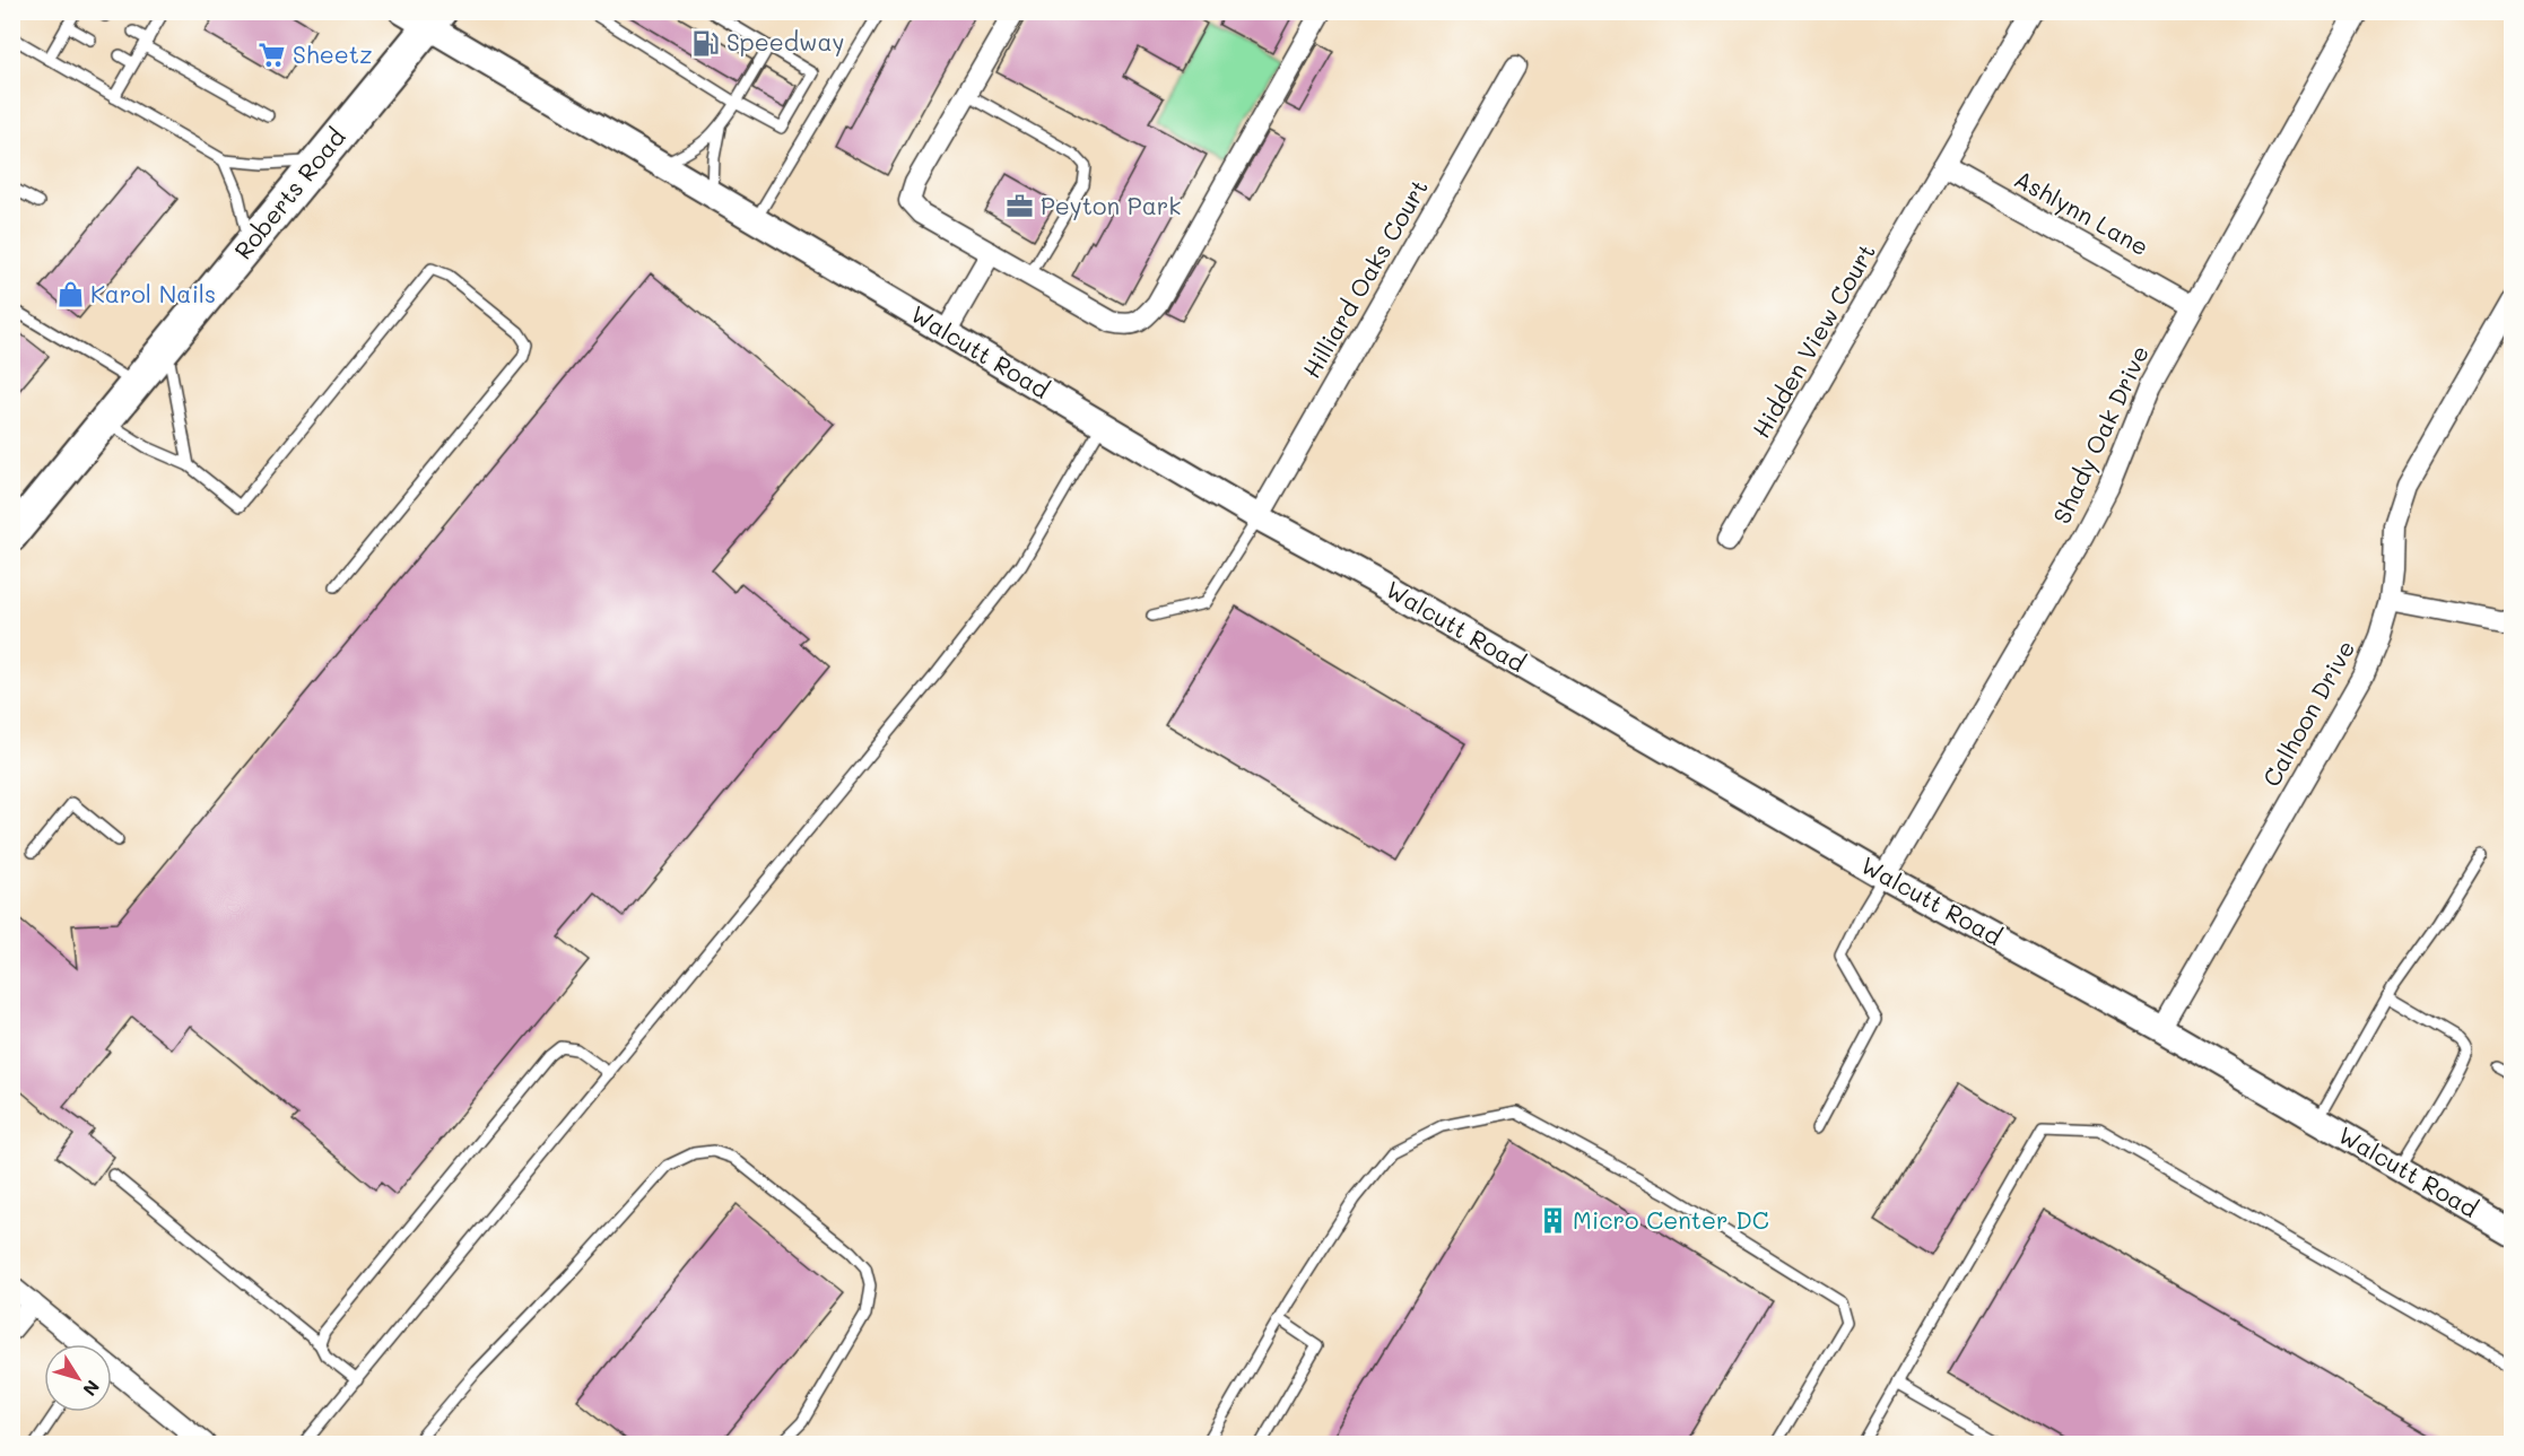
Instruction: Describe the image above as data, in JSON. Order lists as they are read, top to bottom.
{
  "streets": {
    "main road": ["Roberts Road"],
    "street": [
      "Ashlynn Lane",
      "Hilliard Oaks Court",
      "Hidden View Court",
      "Walcutt Road",
      "Shady Oak Drive",
      "Calhoon Drive"
    ]
  },
  "crossings": [
    ["Roberts Road", "Walcutt Road"],
    ["Ashlynn Lane", "Hidden View Court"],
    ["Ashlynn Lane", "Shady Oak Drive"],
    ["Hilliard Oaks Court", "Walcutt Road"],
    ["Walcutt Road", "Shady Oak Drive"],
    ["Walcutt Road", "Calhoon Drive"]
  ],
  "places": {
    "fuel station": ["Speedway"],
    "supermarket": ["Sheetz"],
    "office": ["Peyton Park"],
    "shop": ["Karol Nails"],
    "building": ["Micro Center DC"]
  },
  "north": "bottom right"
}
